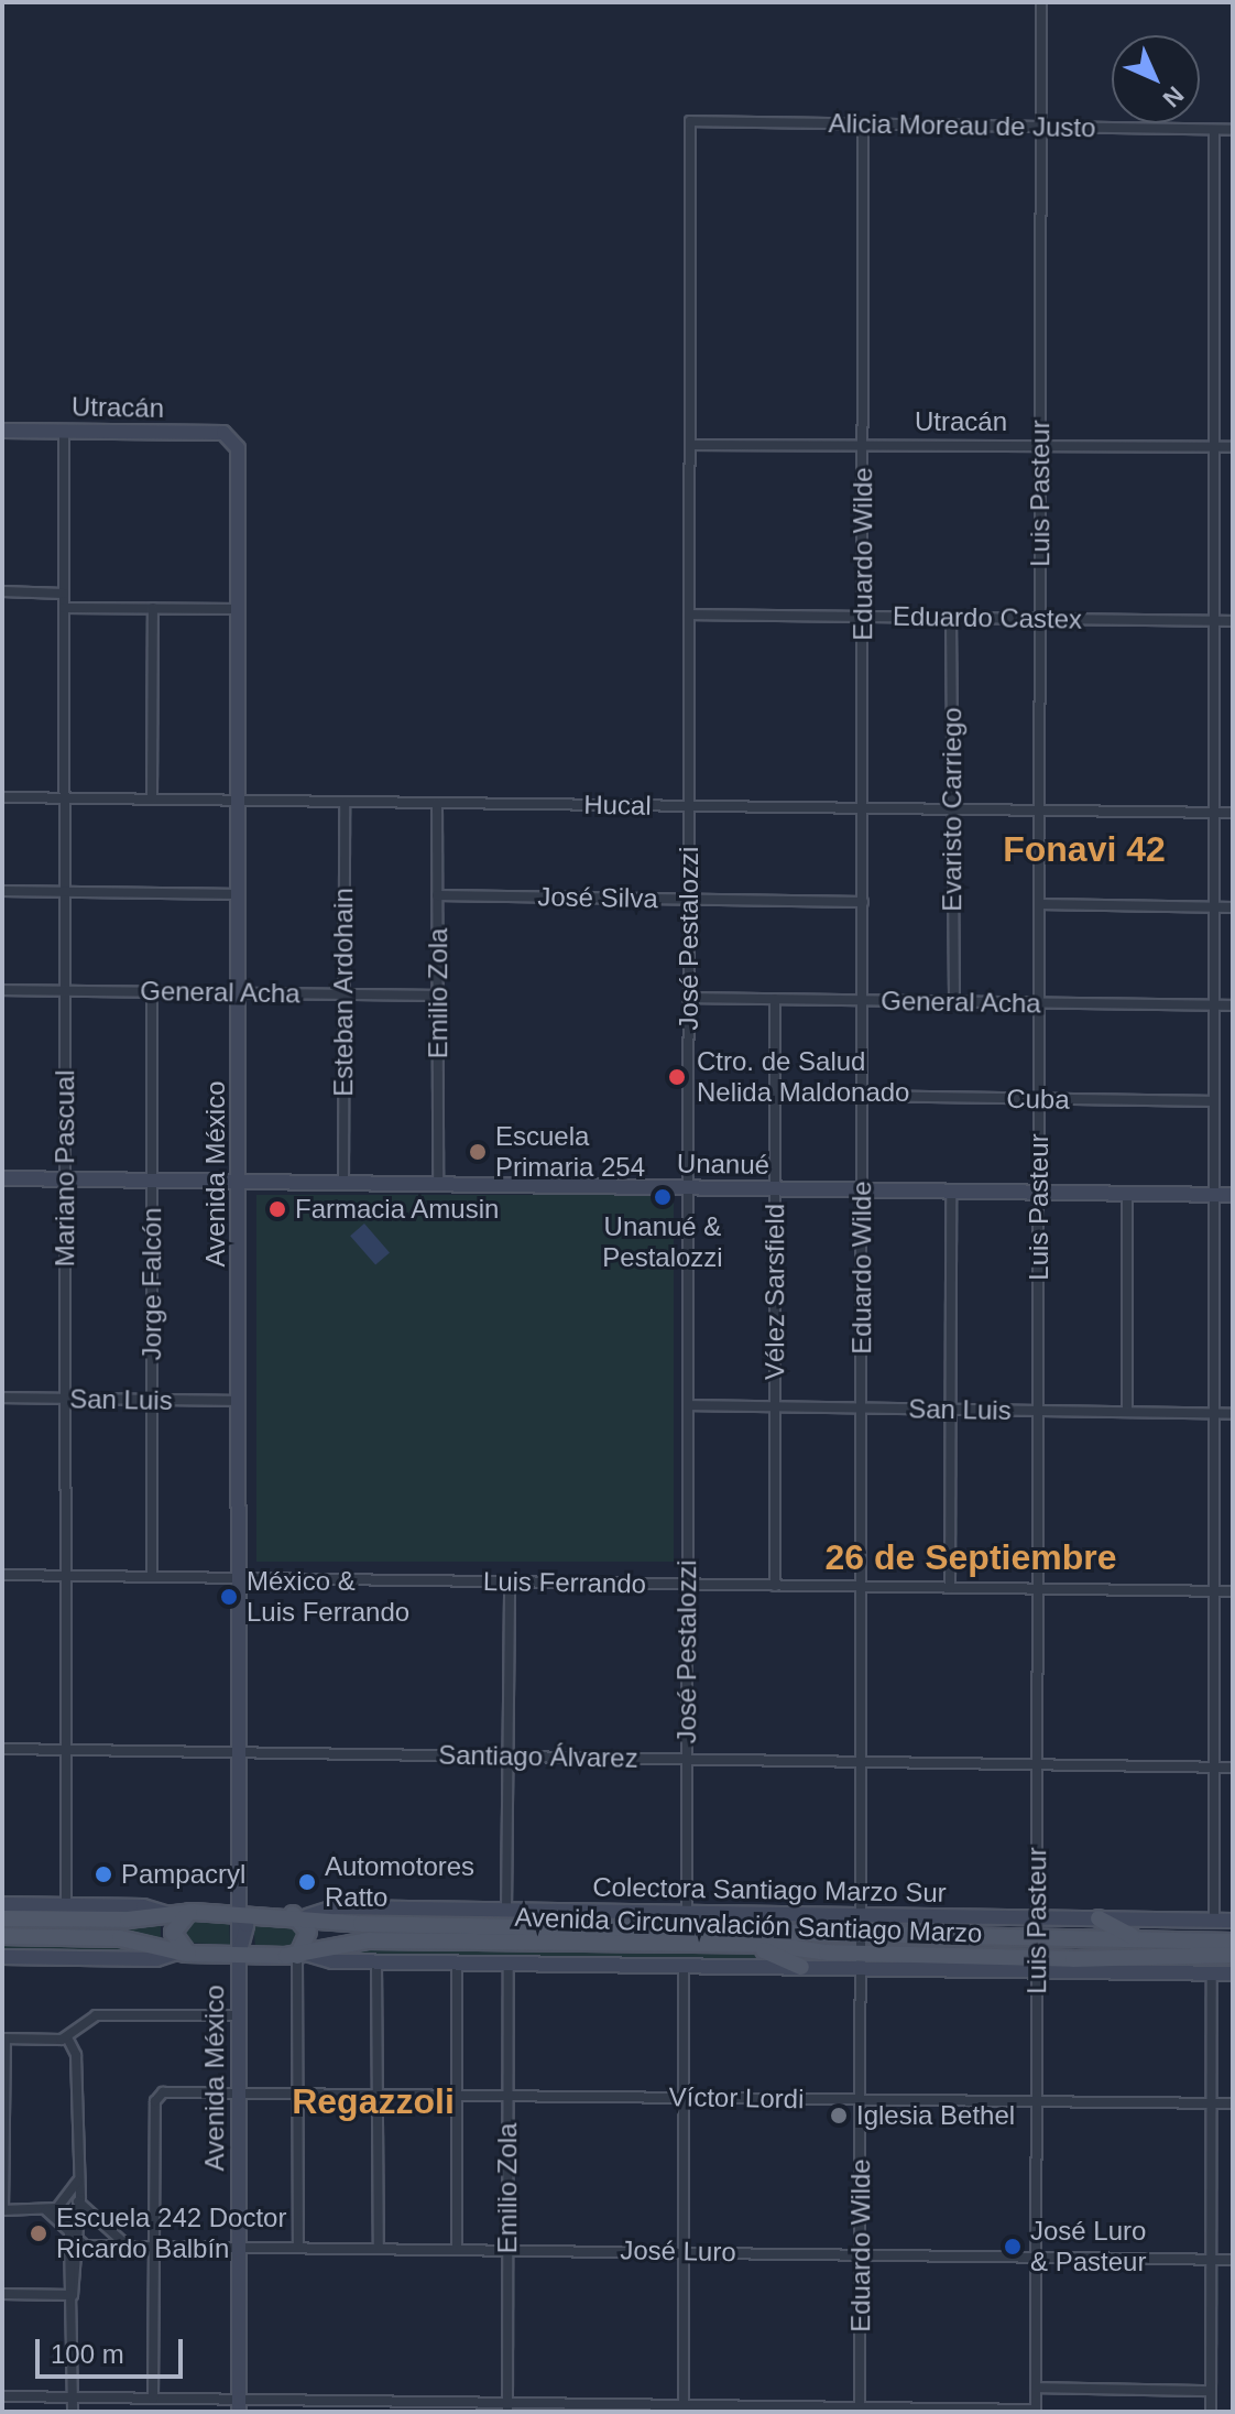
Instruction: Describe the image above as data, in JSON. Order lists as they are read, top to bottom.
{
  "streets": {
    "main road": ["Avenida Circunvalación Santiago Marzo"],
    "street": [
      "Alicia Moreau de Justo",
      "Utracán",
      "Luis Pasteur",
      "Eduardo Wilde",
      "Eduardo Castex",
      "Hucal",
      "Evaristo Carriego",
      "José Silva",
      "José Pestalozzi",
      "General Acha",
      "Esteban Ardohain",
      "Emilio Zola",
      "Cuba",
      "Unanué",
      "Mariano Pascual",
      "Avenida México",
      "Jorge Falcón",
      "Vélez Sarsfield",
      "San Luis",
      "Luis Ferrando",
      "Santiago Álvarez",
      "Colectora Santiago Marzo Sur",
      "Víctor Lordi",
      "José Luro"
    ]
  },
  "crossings": [
    ["Alicia Moreau de Justo", "Luis Pasteur"],
    ["Alicia Moreau de Justo", "Eduardo Wilde"],
    ["Alicia Moreau de Justo", "José Pestalozzi"],
    ["Utracán", "Luis Pasteur"],
    ["Utracán", "Eduardo Wilde"],
    ["Utracán", "José Pestalozzi"],
    ["Utracán", "Mariano Pascual"],
    ["Utracán", "Avenida México"],
    ["Luis Pasteur", "Eduardo Castex"],
    ["Luis Pasteur", "Hucal"],
    ["Luis Pasteur", "General Acha"],
    ["Luis Pasteur", "Cuba"],
    ["Luis Pasteur", "Unanué"],
    ["Luis Pasteur", "San Luis"],
    ["Luis Pasteur", "Luis Ferrando"],
    ["Luis Pasteur", "Santiago Álvarez"],
    ["Luis Pasteur", "Avenida Circunvalación Santiago Marzo"],
    ["Luis Pasteur", "Víctor Lordi"],
    ["Luis Pasteur", "José Luro"],
    ["Eduardo Wilde", "Eduardo Castex"],
    ["Eduardo Wilde", "Hucal"],
    ["Eduardo Wilde", "José Silva"],
    ["Eduardo Wilde", "General Acha"],
    ["Eduardo Wilde", "Cuba"],
    ["Eduardo Wilde", "Unanué"],
    ["Eduardo Wilde", "San Luis"],
    ["Eduardo Wilde", "Luis Ferrando"],
    ["Eduardo Wilde", "Santiago Álvarez"],
    ["Eduardo Wilde", "Colectora Santiago Marzo Sur"],
    ["Eduardo Wilde", "Avenida Circunvalación Santiago Marzo"],
    ["Eduardo Wilde", "Víctor Lordi"],
    ["Eduardo Wilde", "José Luro"],
    ["Eduardo Castex", "Evaristo Carriego"],
    ["Eduardo Castex", "José Pestalozzi"],
    ["Hucal", "Evaristo Carriego"],
    ["Hucal", "José Pestalozzi"],
    ["Hucal", "Esteban Ardohain"],
    ["Hucal", "Emilio Zola"],
    ["Hucal", "Mariano Pascual"],
    ["Hucal", "Avenida México"],
    ["Evaristo Carriego", "General Acha"],
    ["José Silva", "José Pestalozzi"],
    ["José Silva", "Emilio Zola"],
    ["José Pestalozzi", "General Acha"],
    ["José Pestalozzi", "Unanué"],
    ["José Pestalozzi", "San Luis"],
    ["José Pestalozzi", "Luis Ferrando"],
    ["José Pestalozzi", "Santiago Álvarez"],
    ["José Pestalozzi", "Colectora Santiago Marzo Sur"],
    ["General Acha", "Esteban Ardohain"],
    ["General Acha", "Emilio Zola"],
    ["General Acha", "Mariano Pascual"],
    ["General Acha", "Avenida México"],
    ["General Acha", "Jorge Falcón"],
    ["General Acha", "Vélez Sarsfield"],
    ["Esteban Ardohain", "Unanué"],
    ["Emilio Zola", "Unanué"],
    ["Emilio Zola", "Víctor Lordi"],
    ["Emilio Zola", "José Luro"],
    ["Unanué", "Mariano Pascual"],
    ["Unanué", "Avenida México"],
    ["Unanué", "Jorge Falcón"],
    ["Unanué", "Vélez Sarsfield"],
    ["Mariano Pascual", "San Luis"],
    ["Mariano Pascual", "Luis Ferrando"],
    ["Mariano Pascual", "Santiago Álvarez"],
    ["Avenida México", "San Luis"],
    ["Avenida México", "Luis Ferrando"],
    ["Avenida México", "Santiago Álvarez"],
    ["Avenida México", "Avenida Circunvalación Santiago Marzo"],
    ["Avenida México", "Víctor Lordi"],
    ["Avenida México", "José Luro"],
    ["Jorge Falcón", "San Luis"],
    ["Jorge Falcón", "Luis Ferrando"],
    ["Vélez Sarsfield", "San Luis"],
    ["Vélez Sarsfield", "Luis Ferrando"],
    ["Colectora Santiago Marzo Sur", "Avenida Circunvalación Santiago Marzo"],
    ["Víctor Lordi", "José Luro"]
  ],
  "districts": ["Fonavi 42", "26 de Septiembre", "Regazzoli"],
  "places": [
    "Ctro. de Salud Nelida Maldonado",
    "Escuela Primaria 254",
    "Unanué & Pestalozzi",
    "Farmacia Amusin",
    "México & Luis Ferrando",
    "Pampacryl",
    "Automotores Ratto",
    "Iglesia Bethel",
    "Escuela 242 Doctor Ricardo Balbín",
    "José Luro & Pasteur"
  ],
  "scale_bar": "100 m",
  "north": "bottom right"
}
